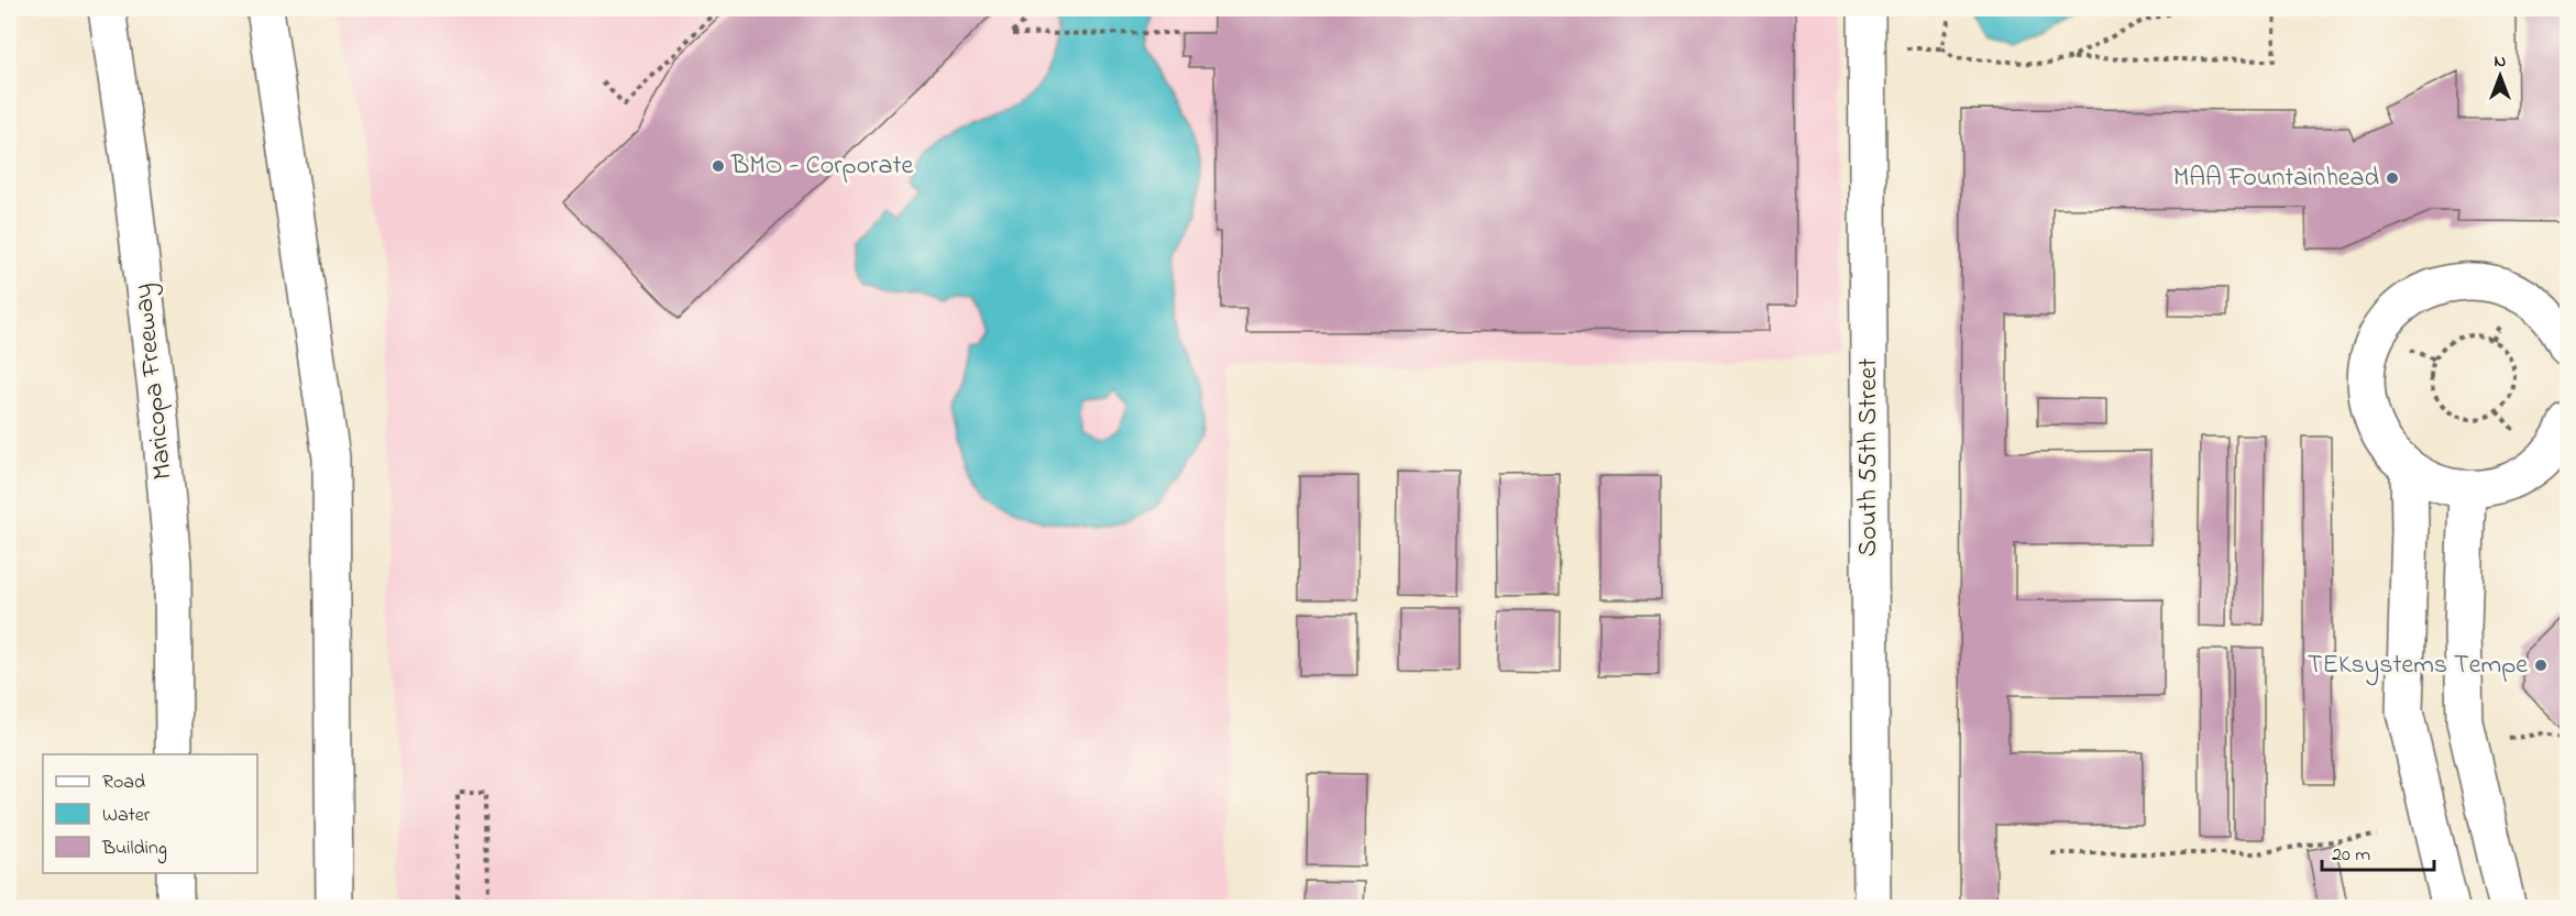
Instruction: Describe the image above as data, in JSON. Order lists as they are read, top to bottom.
{
  "streets": {
    "main road": ["Maricopa Freeway", "South 55th Street"]
  },
  "places": ["BMO - Corporate", "MAA Fountainhead", "TEKsystems Tempe"],
  "legend": ["Road", "Water", "Building"],
  "scale_bar": "20 m",
  "north": "top"
}
